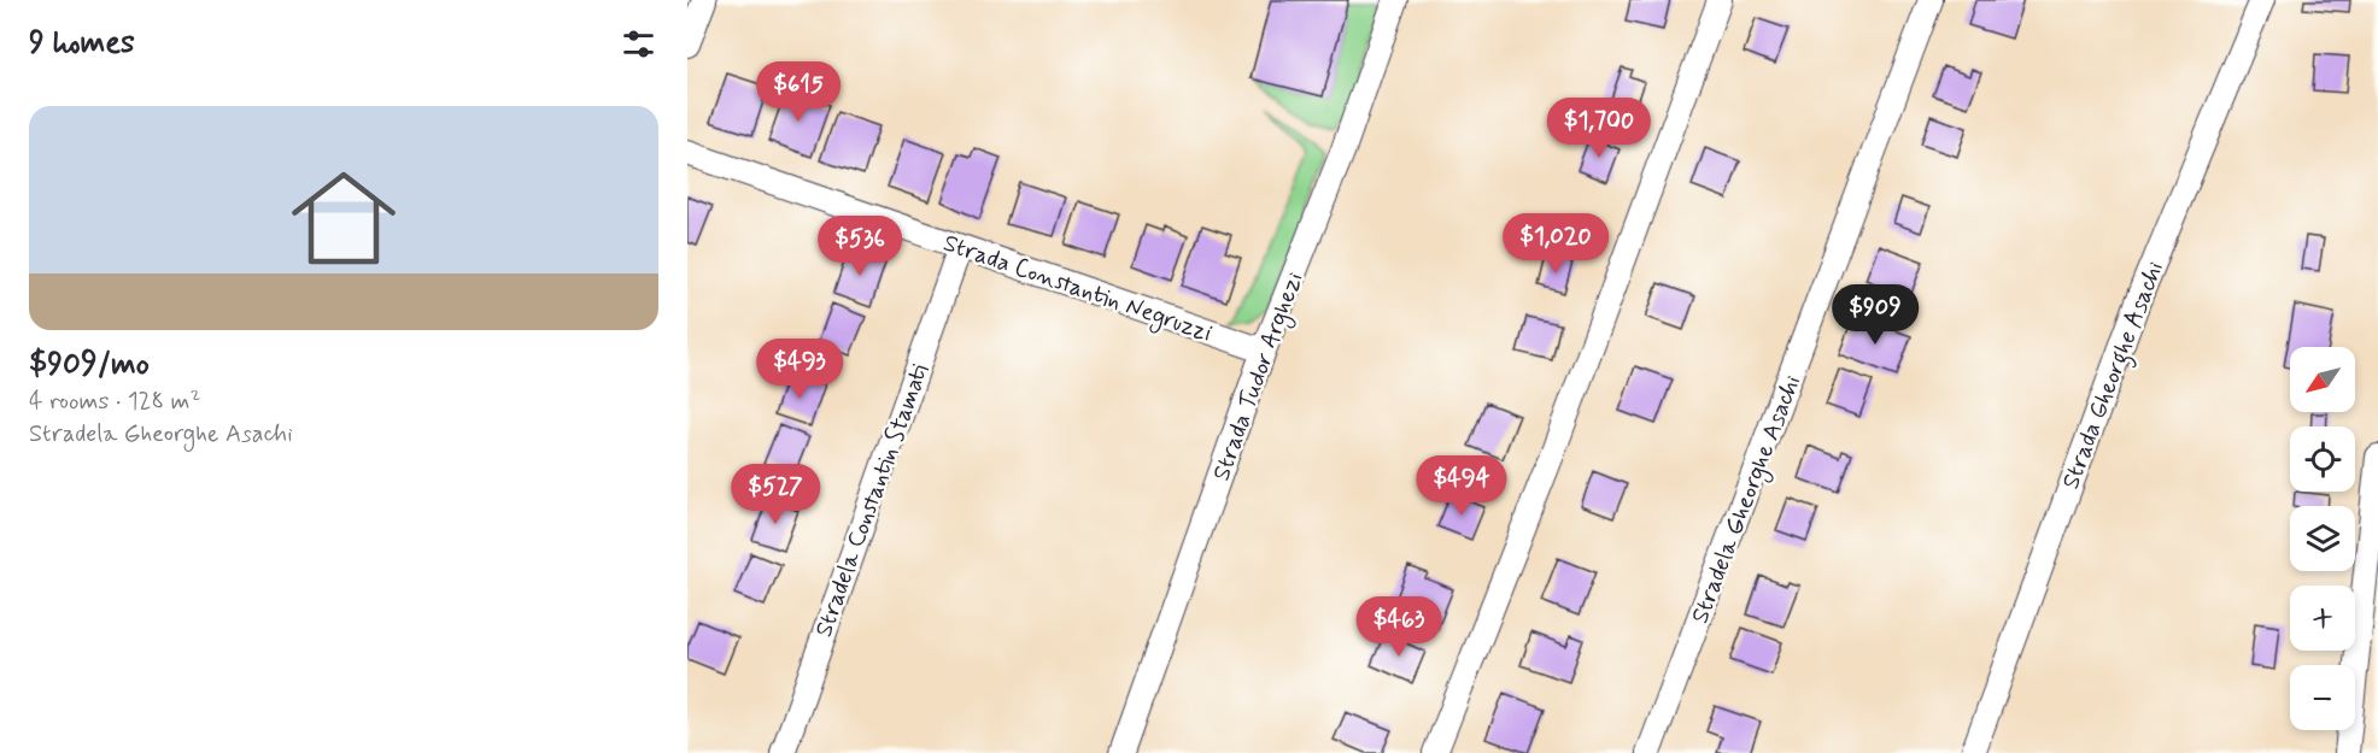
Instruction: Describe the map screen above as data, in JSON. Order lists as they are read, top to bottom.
{
  "streets": {
    "street": [
      "Strada Constantin Negruzzi",
      "Strada Gheorghe Asachi",
      "Strada Tudor Arghezi",
      "Stradela Gheorghe Asachi",
      "Stradela Constantin Stamati"
    ]
  },
  "crossings": [
    ["Strada Constantin Negruzzi", "Strada Tudor Arghezi"],
    ["Strada Constantin Negruzzi", "Stradela Constantin Stamati"]
  ],
  "north": "bottom left",
  "page": {
    "heading": "9 homes",
    "price": [
      "$615",
      "$1,700",
      "$1,020",
      "$536",
      "$909",
      "$493",
      "$494",
      "$527",
      "$463"
    ],
    "list": [
      {
        "name": "$909/mo",
        "note": "4 rooms · 128 m² · Stradela Gheorghe Asachi"
      }
    ],
    "map_buttons": ["+", "−"]
  }
}
